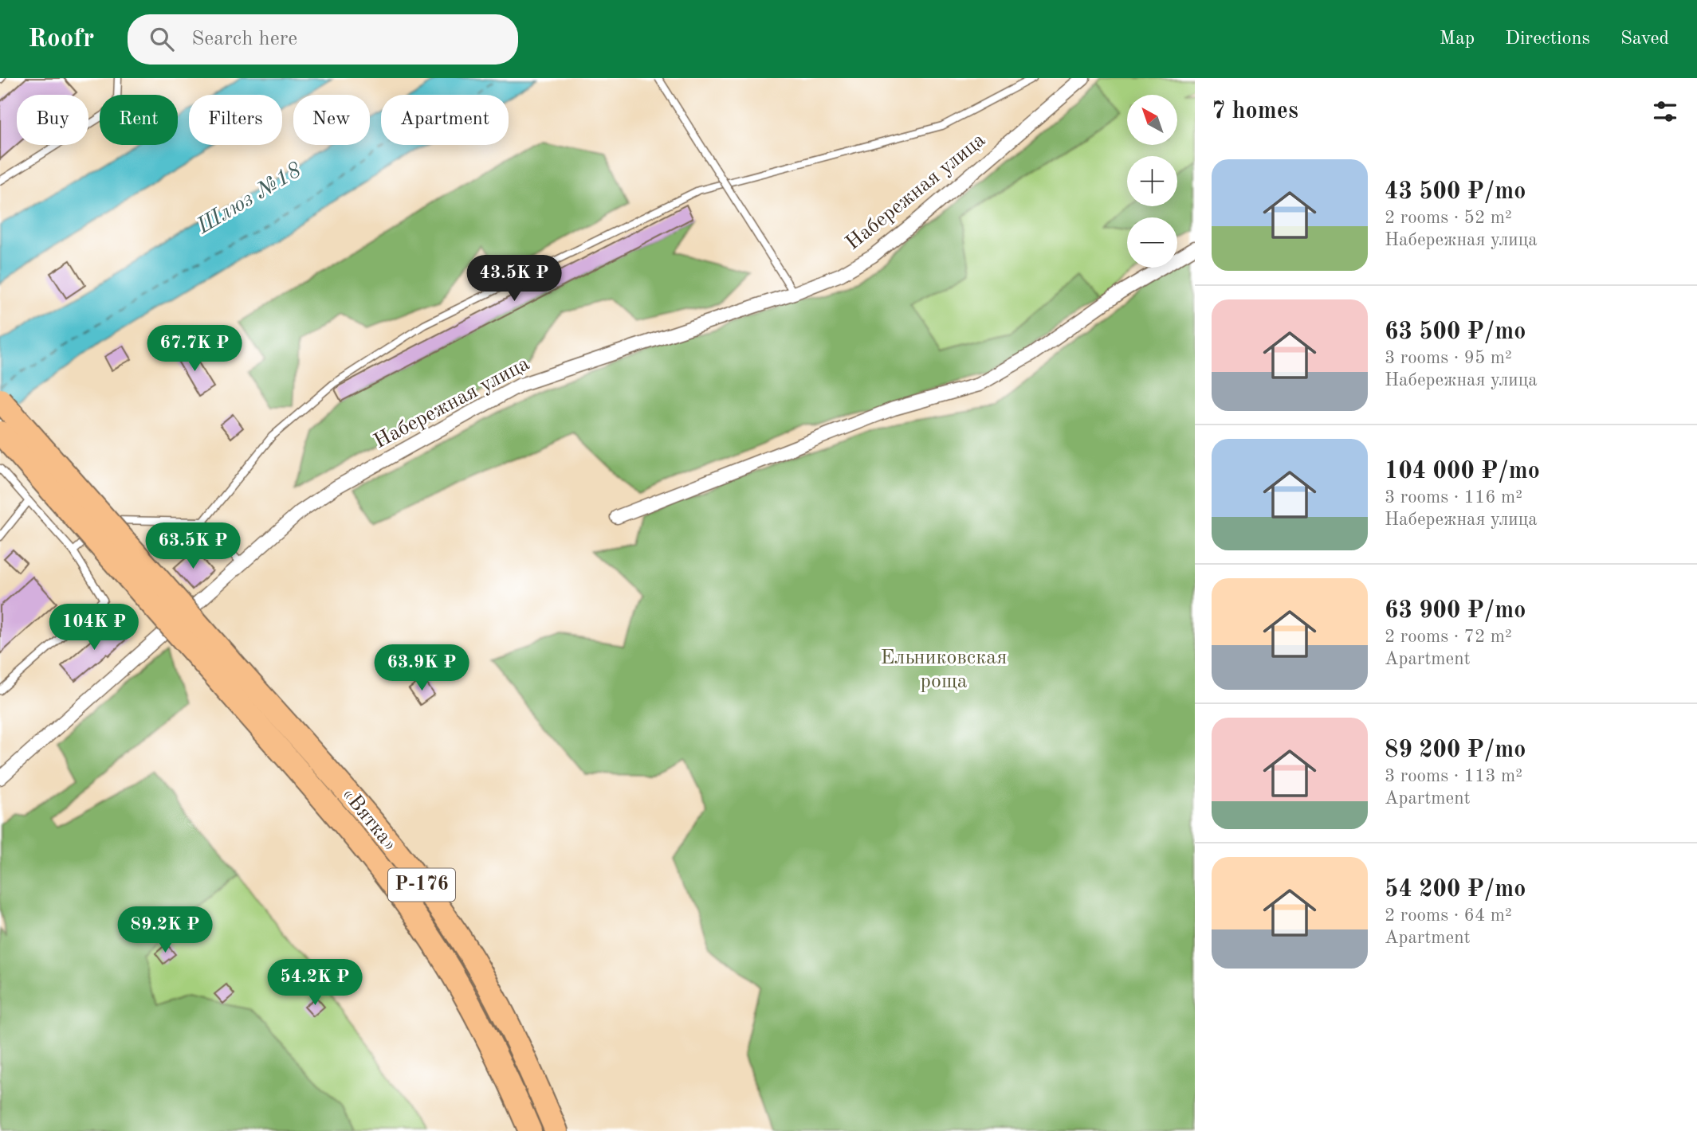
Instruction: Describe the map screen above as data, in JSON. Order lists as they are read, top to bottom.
{
  "streets": {
    "highway": ["«Вятка»", "Р-176"],
    "street": ["Набережная улица"]
  },
  "crossings": [
    ["«Вятка»", "Р-176"]
  ],
  "water": ["Шлюз №18"],
  "parks": ["Ельниковская роща"],
  "north": "top left",
  "page": {
    "header": "Roofr",
    "search": "Search here",
    "nav": ["Map", "Directions", "Saved"],
    "heading": "7 homes",
    "map_buttons": ["+", "−"],
    "chip": [
      "Buy",
      "Rent",
      "Filters",
      "New",
      "Apartment"
    ],
    "list": [
      {
        "name": "43 500 ₽/mo",
        "note": "2 rooms · 52 m² · Набережная улица"
      },
      {
        "name": "63 500 ₽/mo",
        "note": "3 rooms · 95 m² · Набережная улица"
      },
      {
        "name": "104 000 ₽/mo",
        "note": "3 rooms · 116 m² · Набережная улица"
      },
      {
        "name": "63 900 ₽/mo",
        "note": "2 rooms · 72 m² · Apartment"
      },
      {
        "name": "89 200 ₽/mo",
        "note": "3 rooms · 113 m² · Apartment"
      },
      {
        "name": "54 200 ₽/mo",
        "note": "2 rooms · 64 m² · Apartment"
      }
    ],
    "price": [
      "43.5K ₽",
      "67.7K ₽",
      "63.5K ₽",
      "104K ₽",
      "63.9K ₽",
      "89.2K ₽",
      "54.2K ₽"
    ]
  }
}
